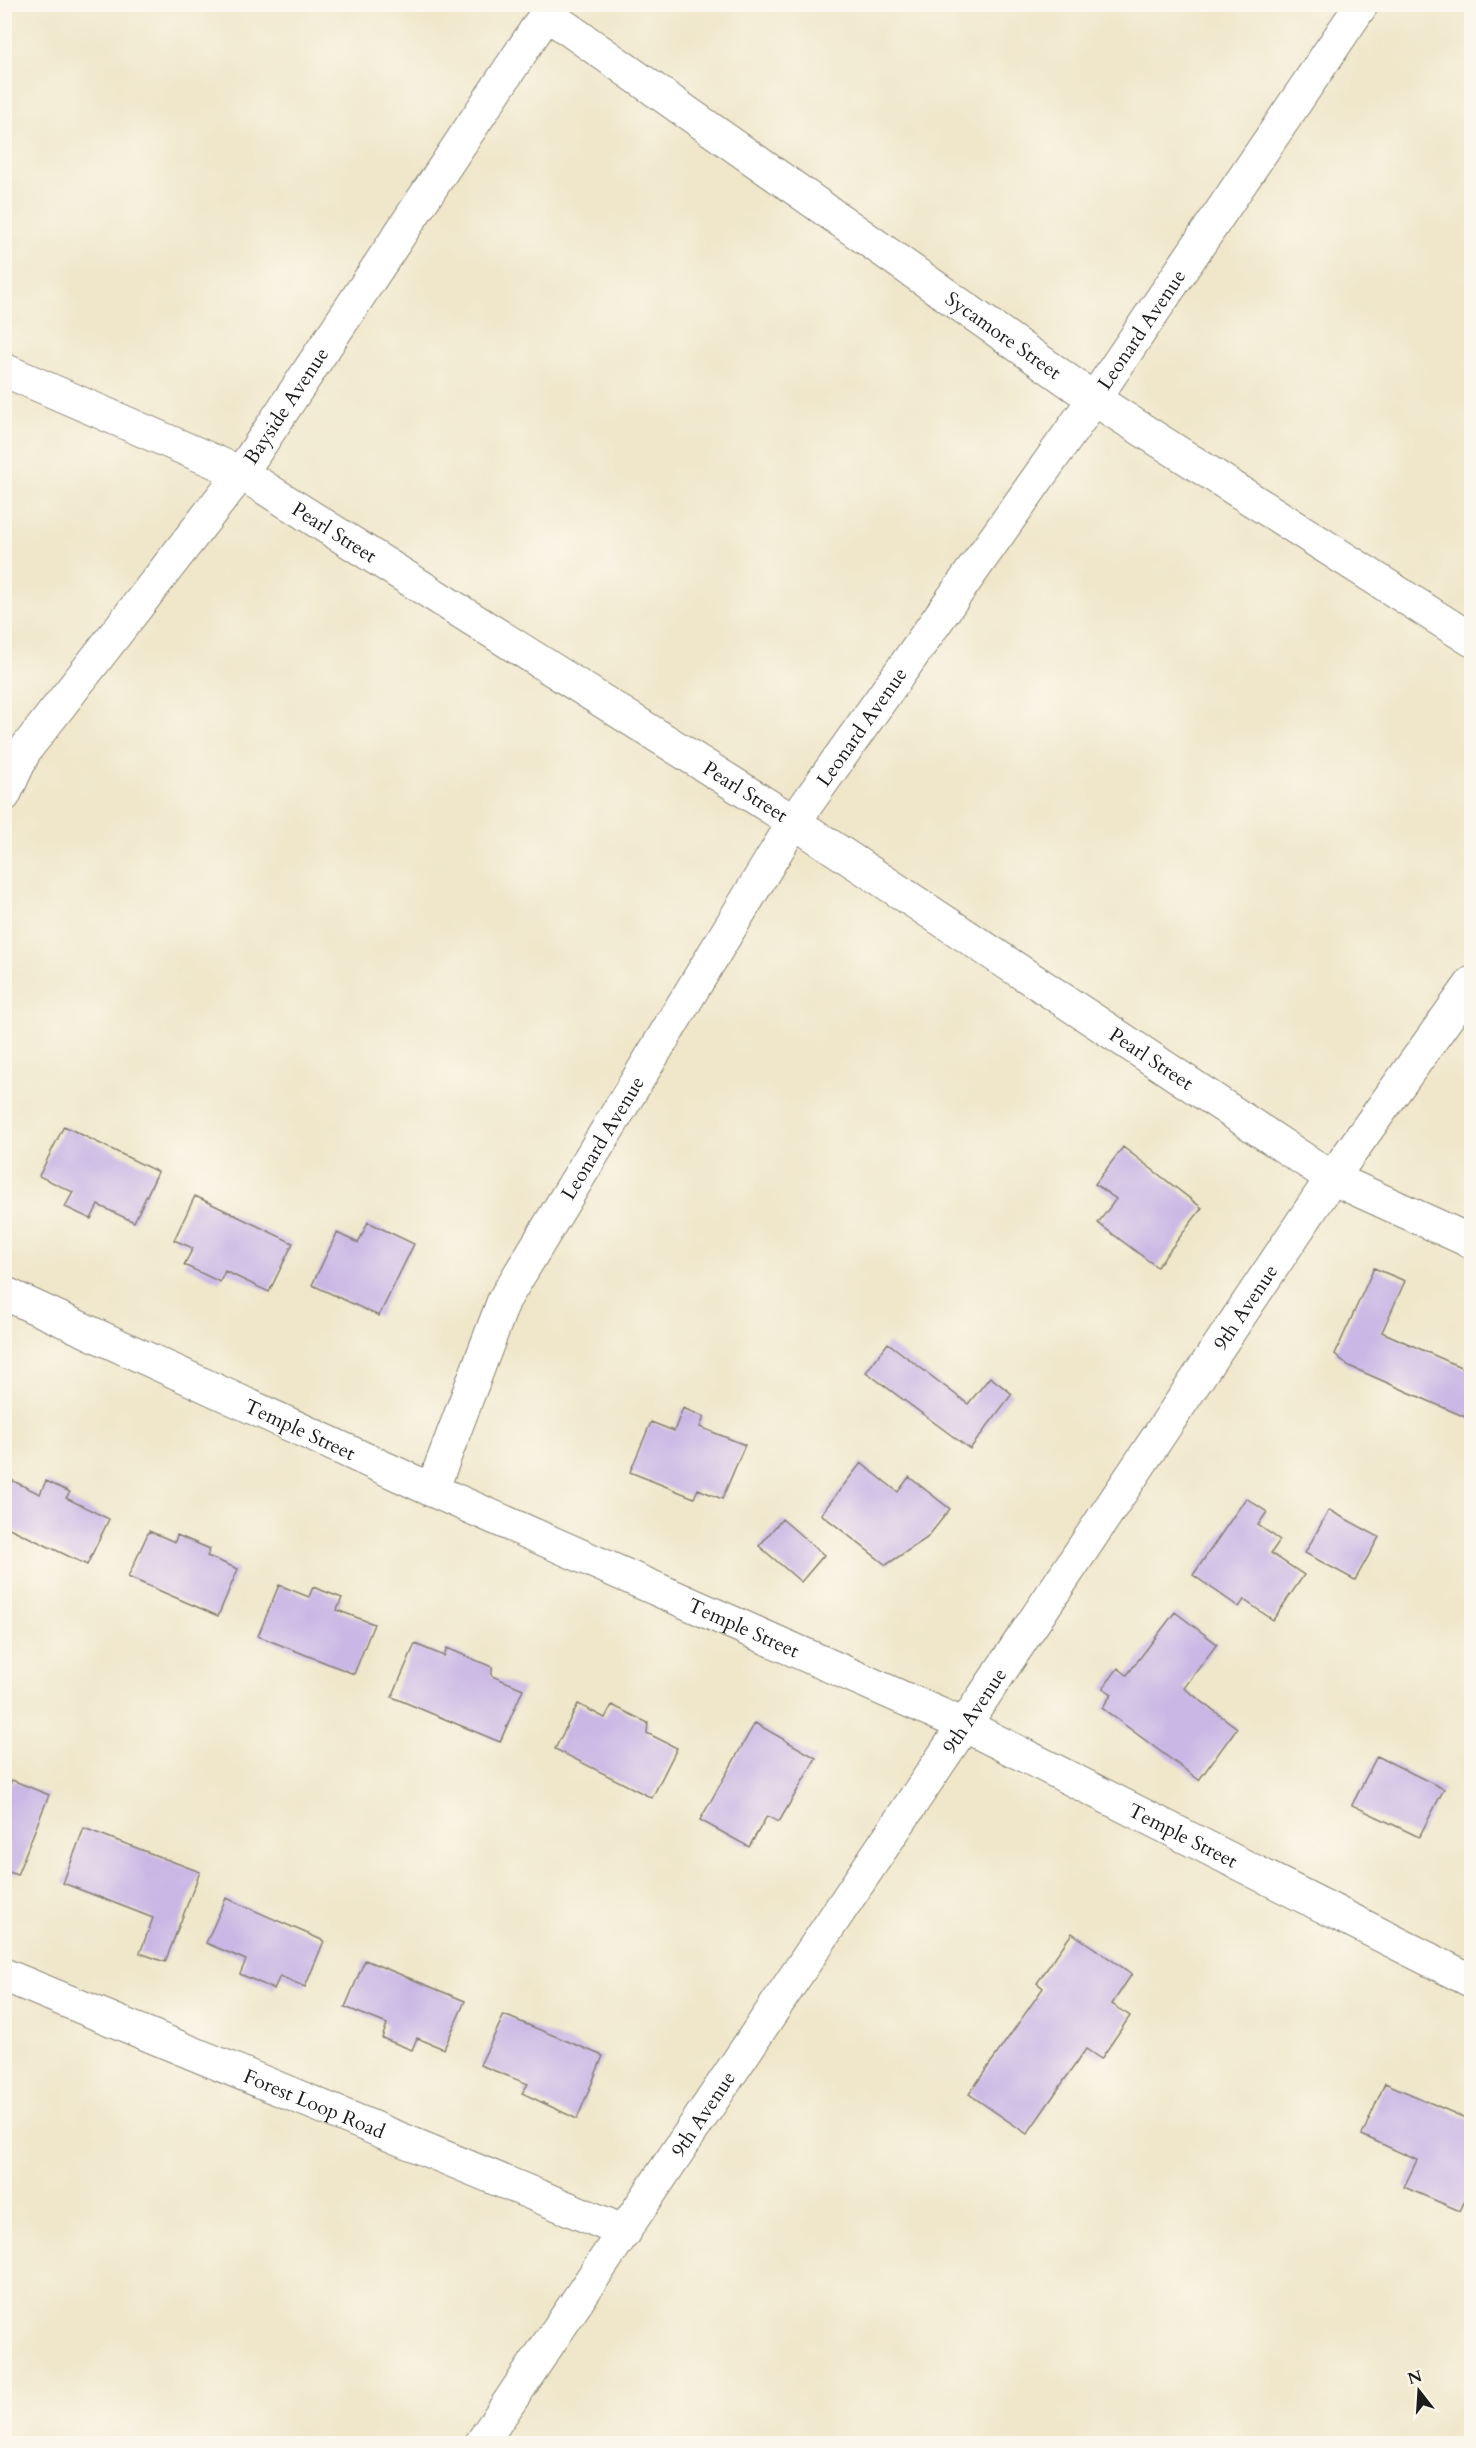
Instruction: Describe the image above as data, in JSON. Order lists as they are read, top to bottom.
{
  "streets": {
    "street": [
      "Leonard Avenue",
      "Sycamore Street",
      "Bayside Avenue",
      "Pearl Street",
      "9th Avenue",
      "Temple Street",
      "Forest Loop Road"
    ]
  },
  "crossings": [
    ["Leonard Avenue", "Sycamore Street"],
    ["Leonard Avenue", "Pearl Street"],
    ["Leonard Avenue", "Temple Street"],
    ["Sycamore Street", "Bayside Avenue"],
    ["Bayside Avenue", "Pearl Street"],
    ["Pearl Street", "9th Avenue"],
    ["9th Avenue", "Temple Street"],
    ["9th Avenue", "Forest Loop Road"]
  ],
  "north": "top"
}
